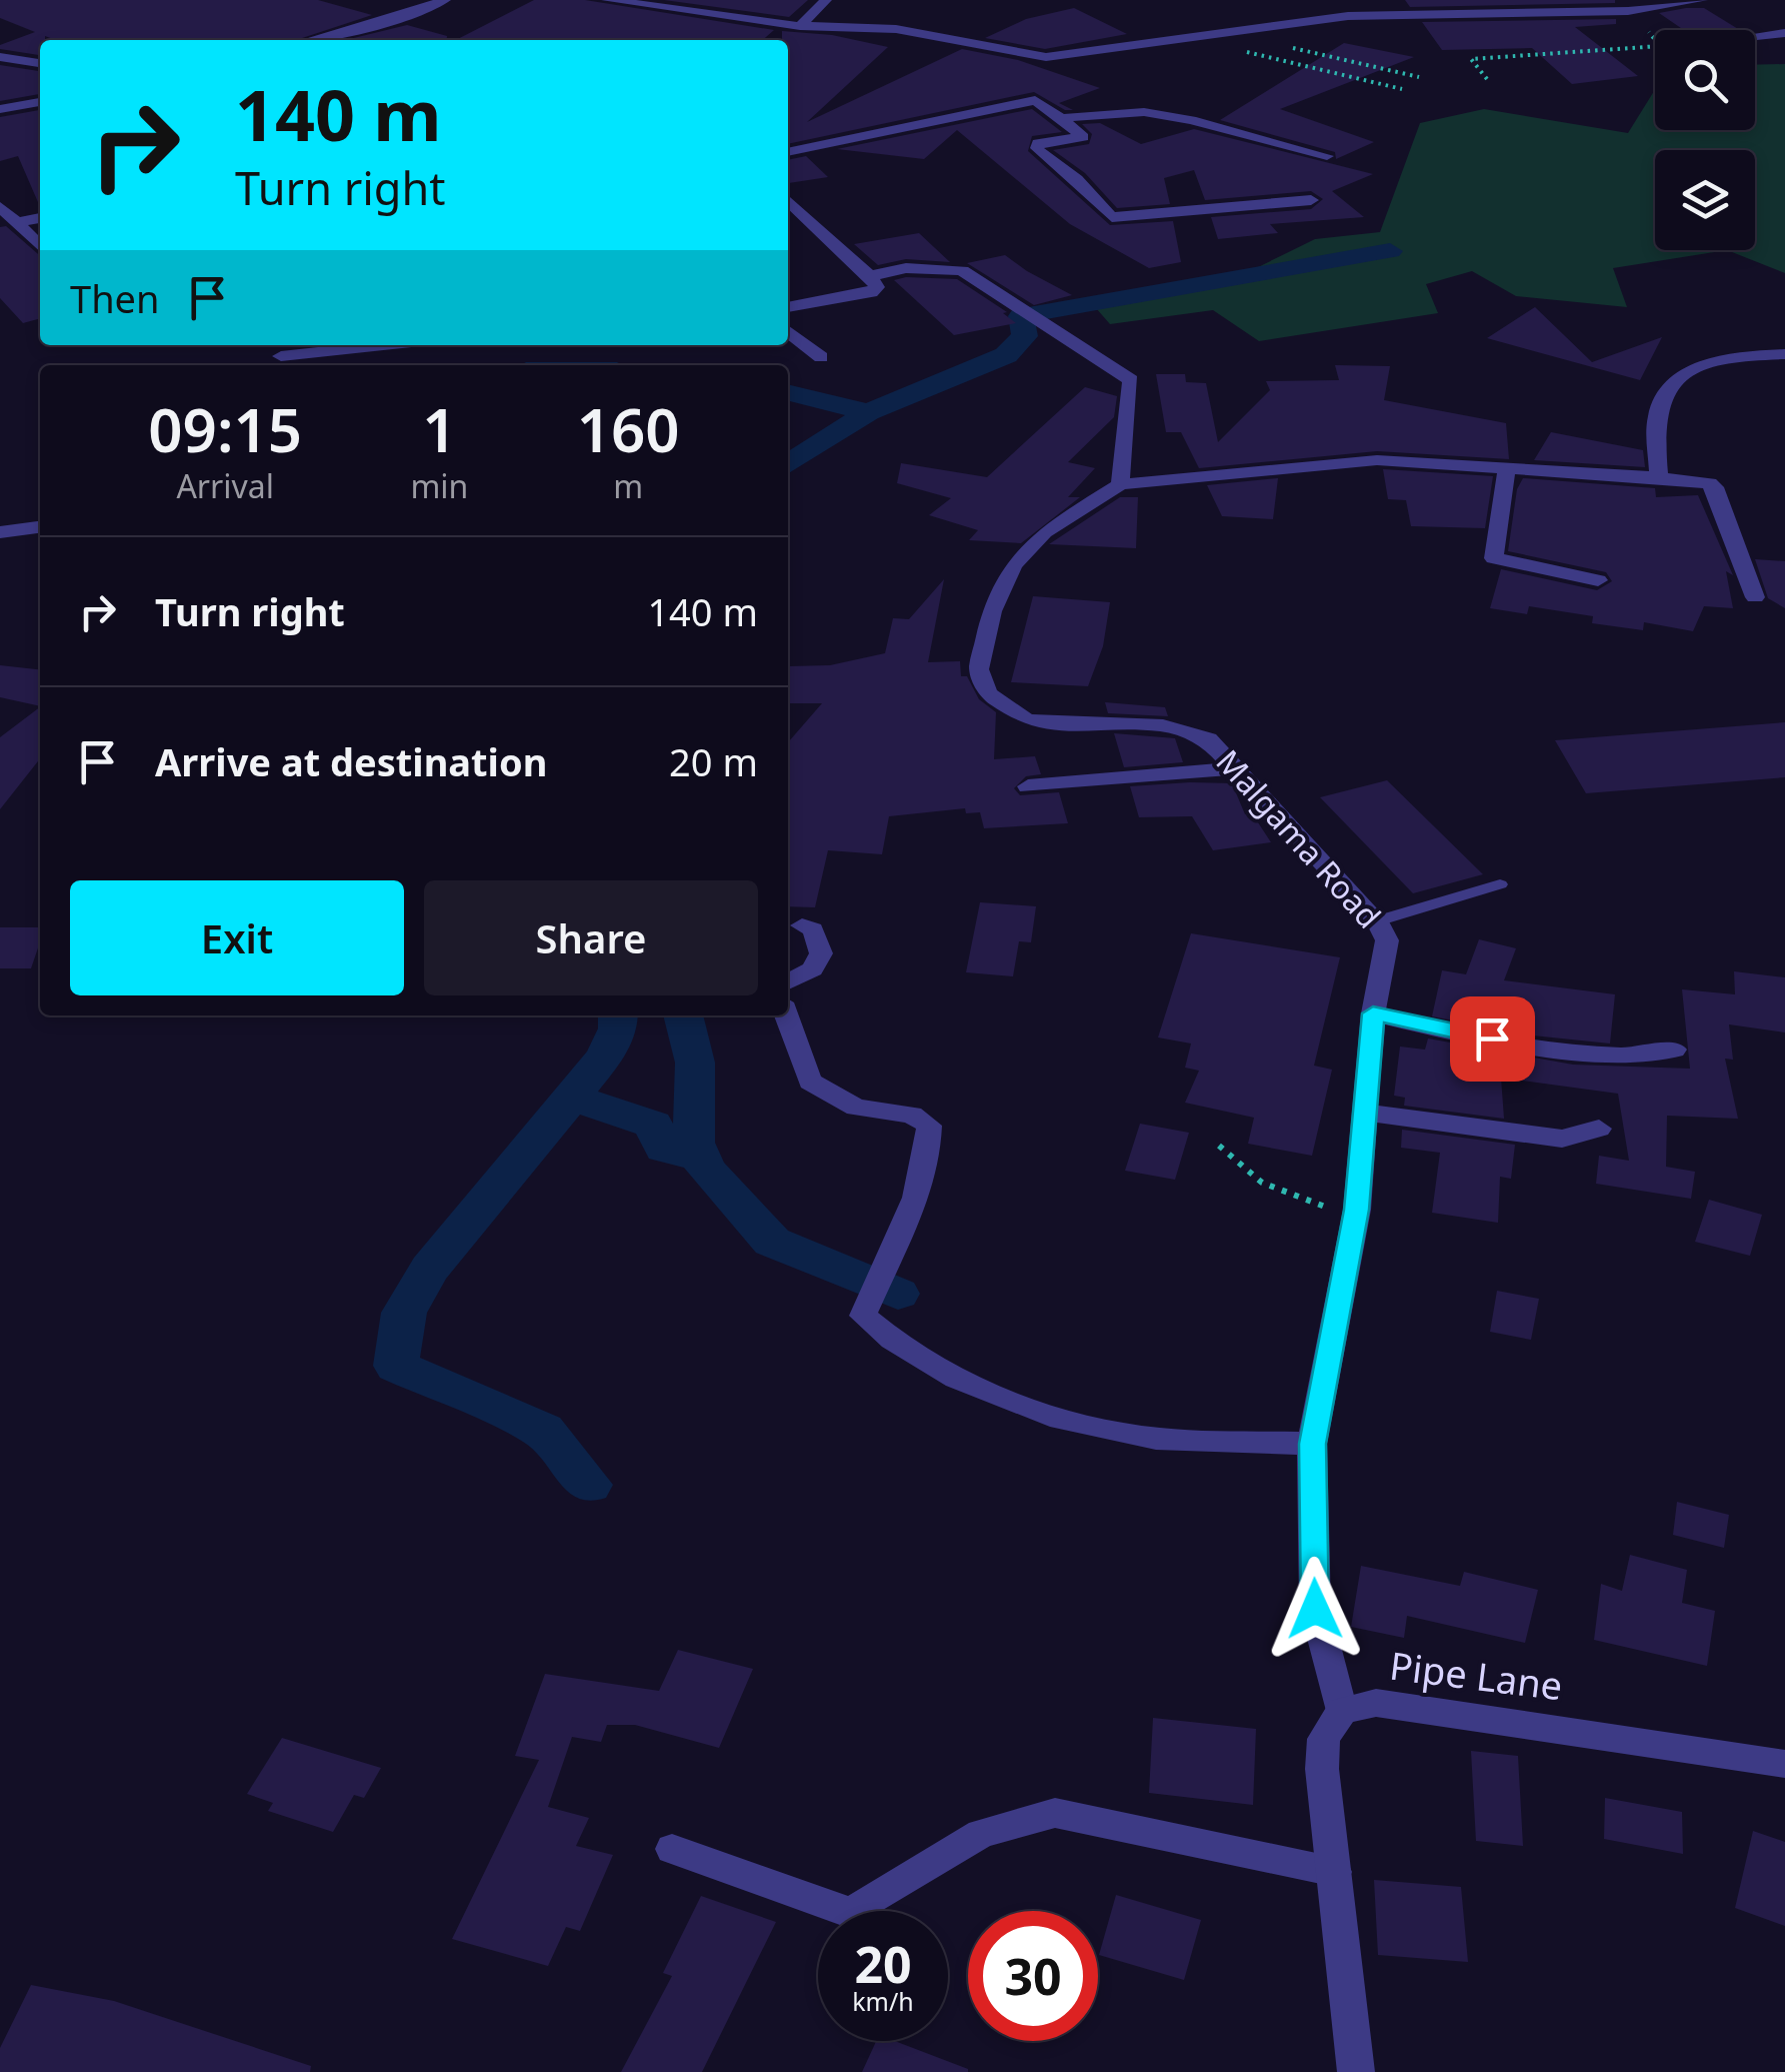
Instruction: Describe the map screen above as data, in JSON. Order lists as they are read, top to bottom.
{
  "streets": {
    "street": ["Malgama Road", "Pipe Lane"]
  },
  "crossings": [
    ["Malgama Road", "Pipe Lane"]
  ],
  "page": {
    "turn": ["140 m", "Turn right"],
    "then": "Then",
    "eta": [
      "09:15",
      "Arrival",
      "1",
      "min",
      "160",
      "m"
    ],
    "list": [
      {
        "name": "Turn right",
        "value": "140 m"
      },
      {
        "name": "Arrive at destination",
        "value": "20 m"
      }
    ],
    "buttons": ["Exit", "Share"],
    "speed": "20 km/h",
    "limit": "30"
  }
}
